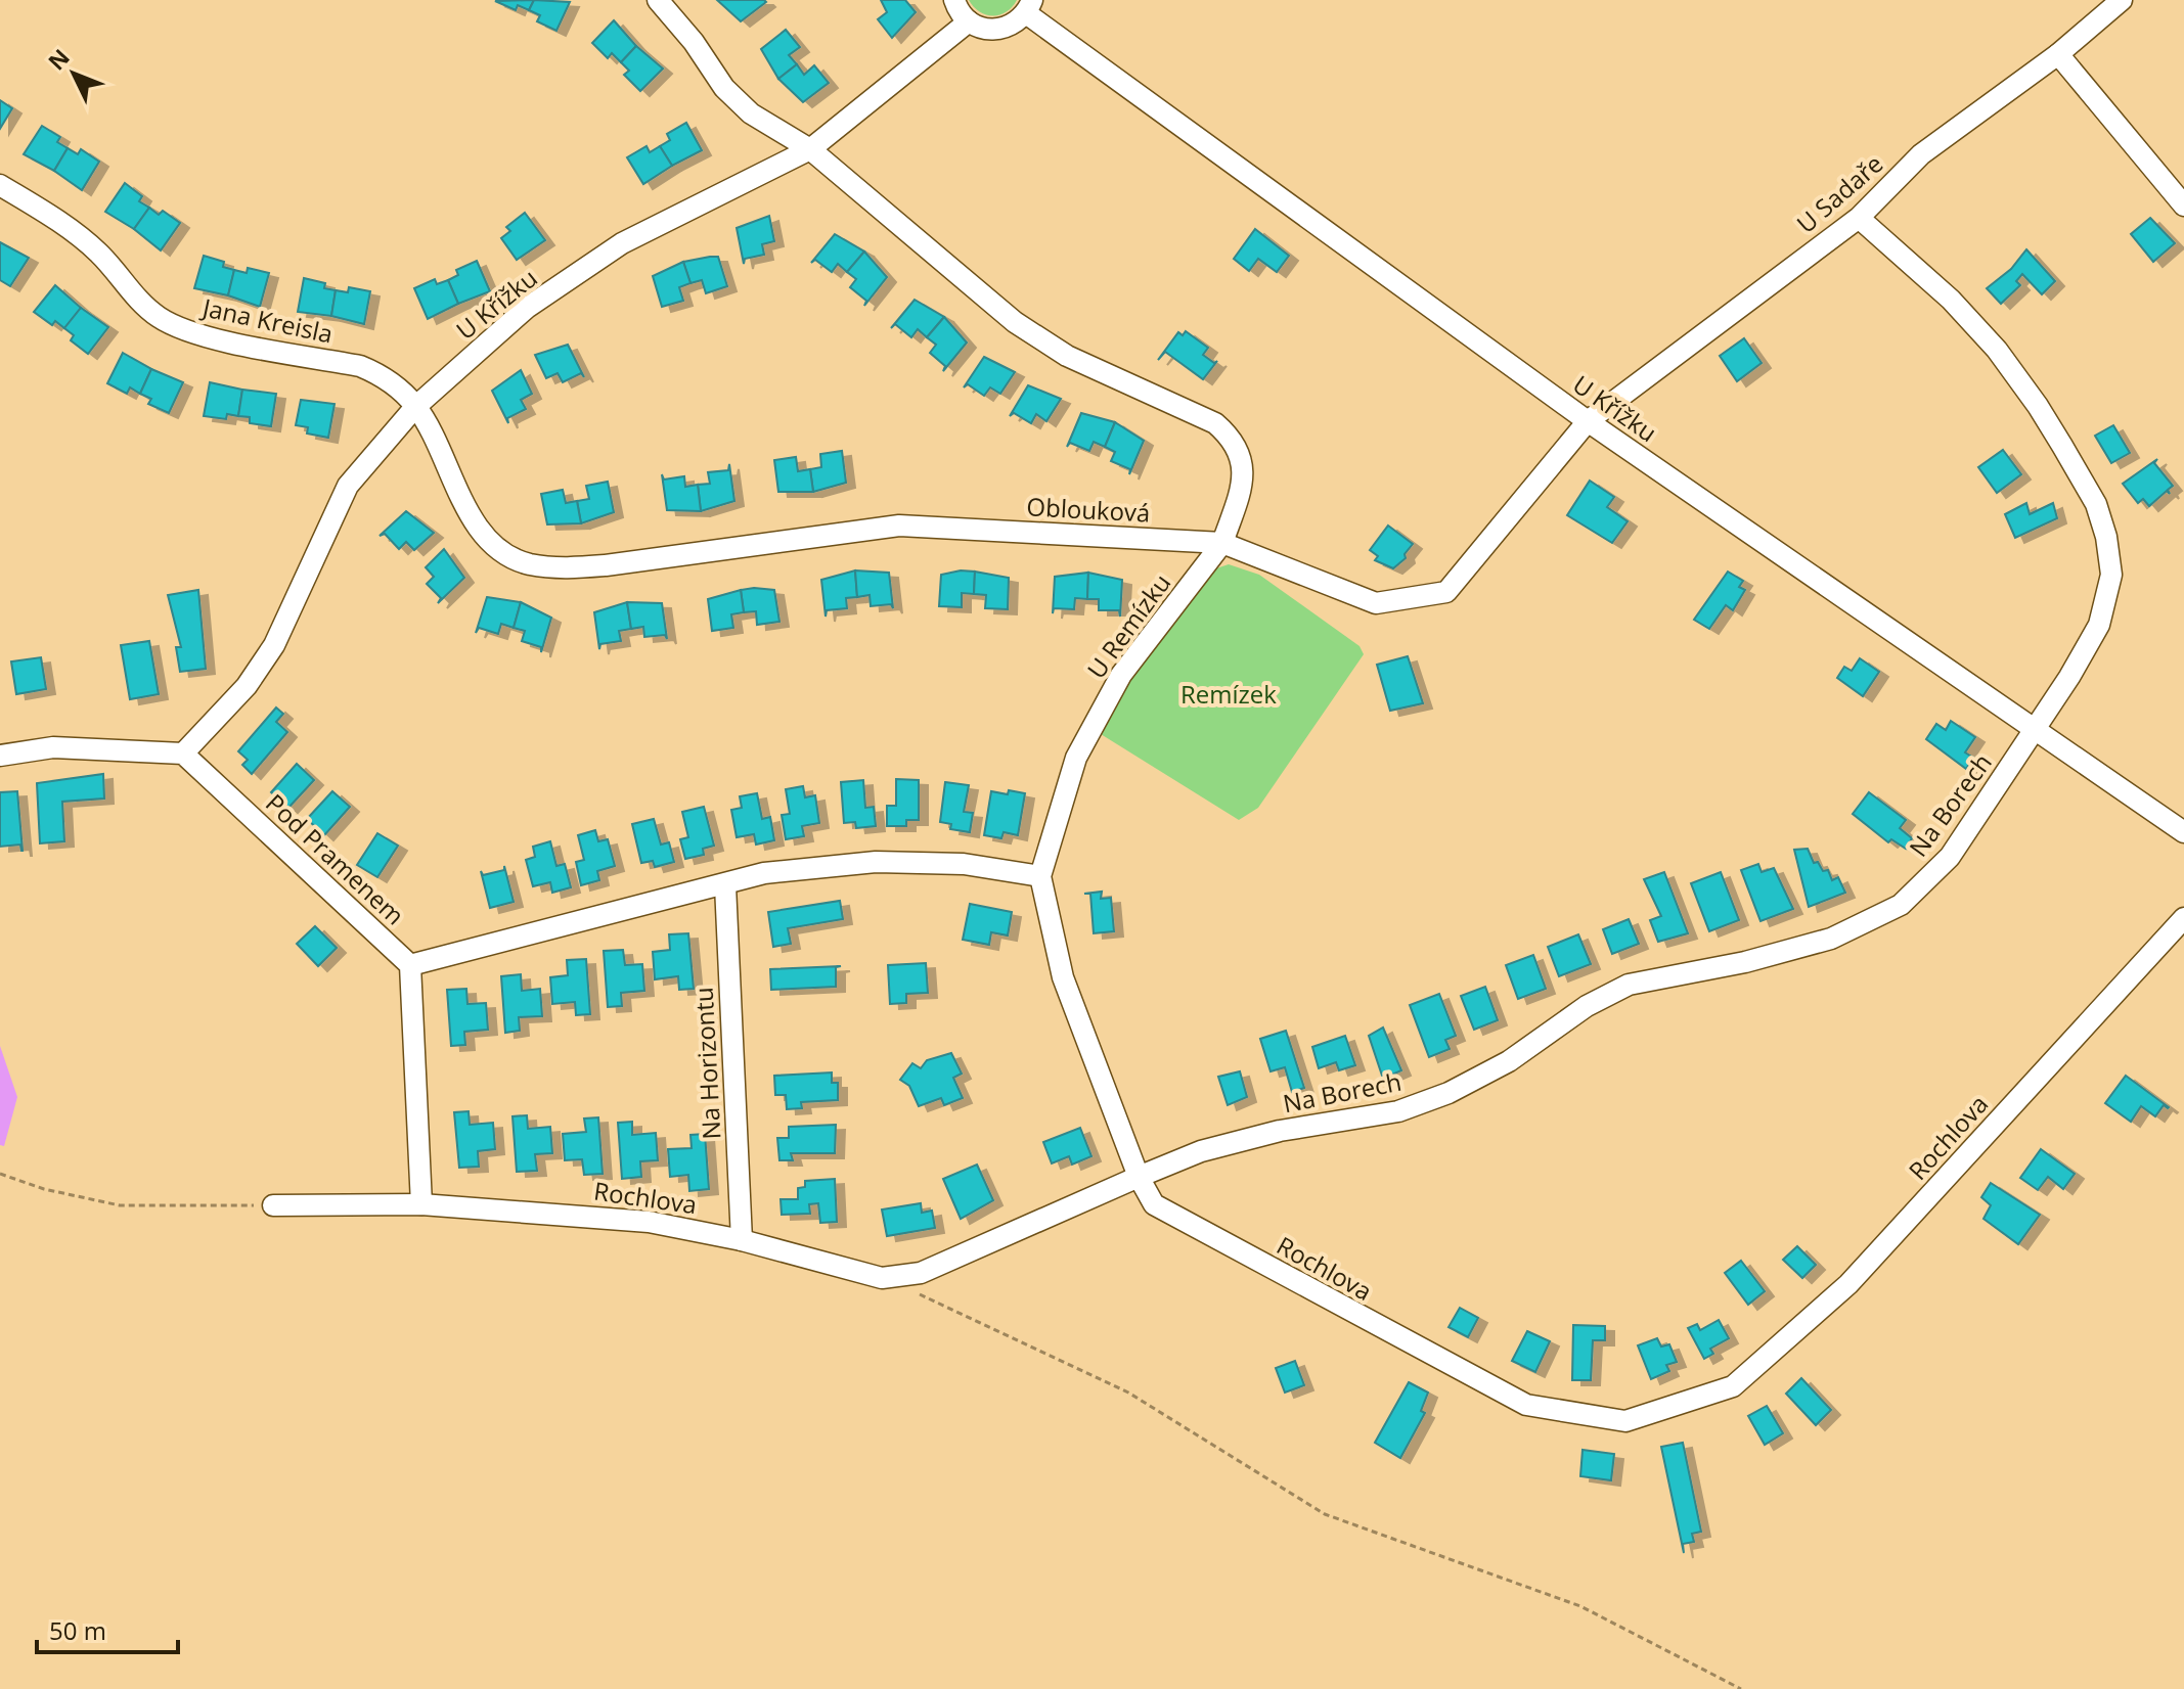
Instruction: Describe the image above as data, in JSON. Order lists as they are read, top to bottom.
{
  "streets": {
    "street": [
      "U Sadaře",
      "U Křížku",
      "Jana Kreisla",
      "Oblouková",
      "U Remízku",
      "Na Borech",
      "Pod Pramenem",
      "Na Horizontu",
      "Rochlova"
    ]
  },
  "crossings": [
    ["U Sadaře", "U Křížku"],
    ["U Sadaře", "Na Borech"],
    ["U Křížku", "Jana Kreisla"],
    ["U Křížku", "Oblouková"],
    ["U Křížku", "Na Borech"],
    ["U Křížku", "Pod Pramenem"],
    ["Jana Kreisla", "Oblouková"],
    ["Oblouková", "U Remízku"],
    ["U Remízku", "Na Borech"],
    ["U Remízku", "Rochlova"],
    ["Na Borech", "Rochlova"],
    ["Na Horizontu", "Rochlova"]
  ],
  "parks": ["Remízek"],
  "scale_bar": "50 m",
  "north": "top left"
}
